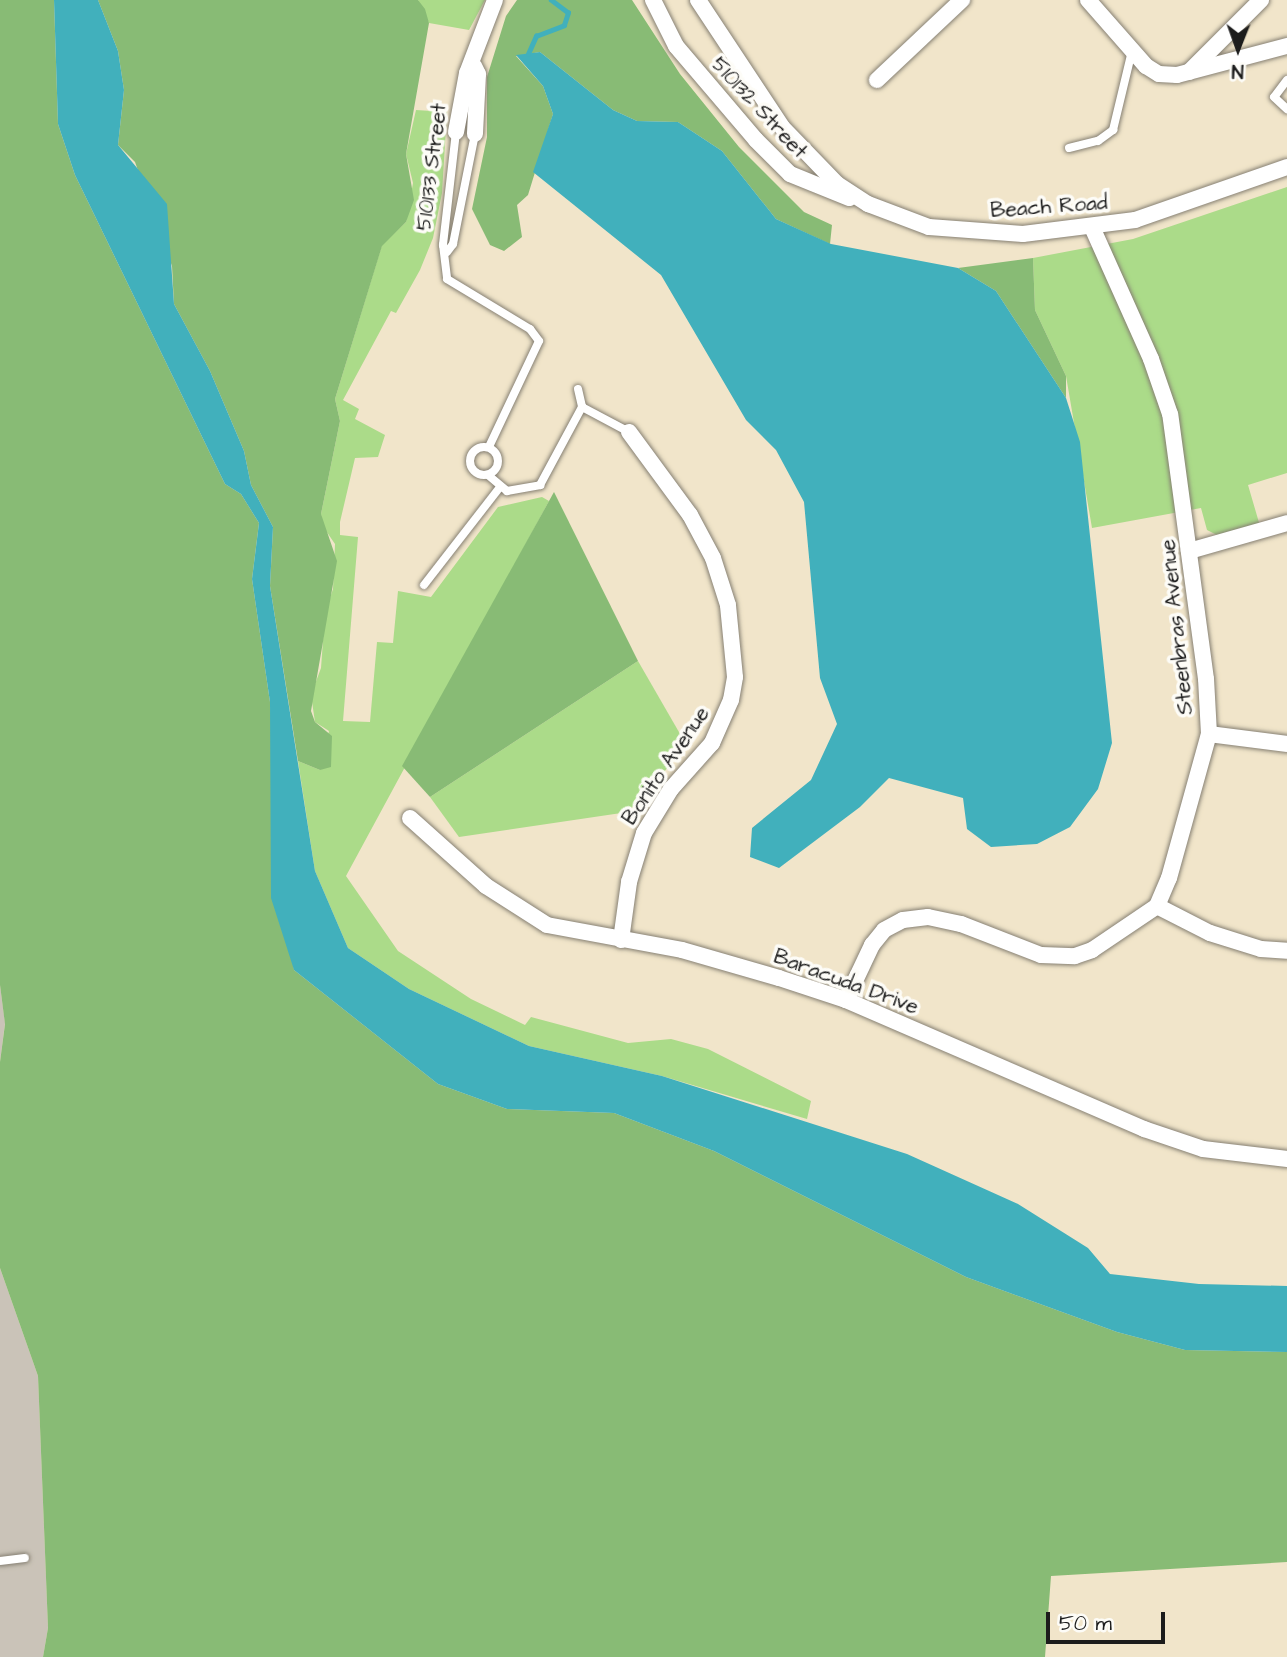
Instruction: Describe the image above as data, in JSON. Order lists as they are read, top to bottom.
{
  "streets": {
    "street": [
      "510132 Street",
      "510133 Street",
      "Beach Road",
      "Steenbras Avenue",
      "Bonito Avenue",
      "Baracuda Drive"
    ]
  },
  "crossings": [
    ["510132 Street", "Beach Road"],
    ["Beach Road", "Steenbras Avenue"],
    ["Bonito Avenue", "Baracuda Drive"]
  ],
  "scale_bar": "50 m",
  "north": "bottom"
}
